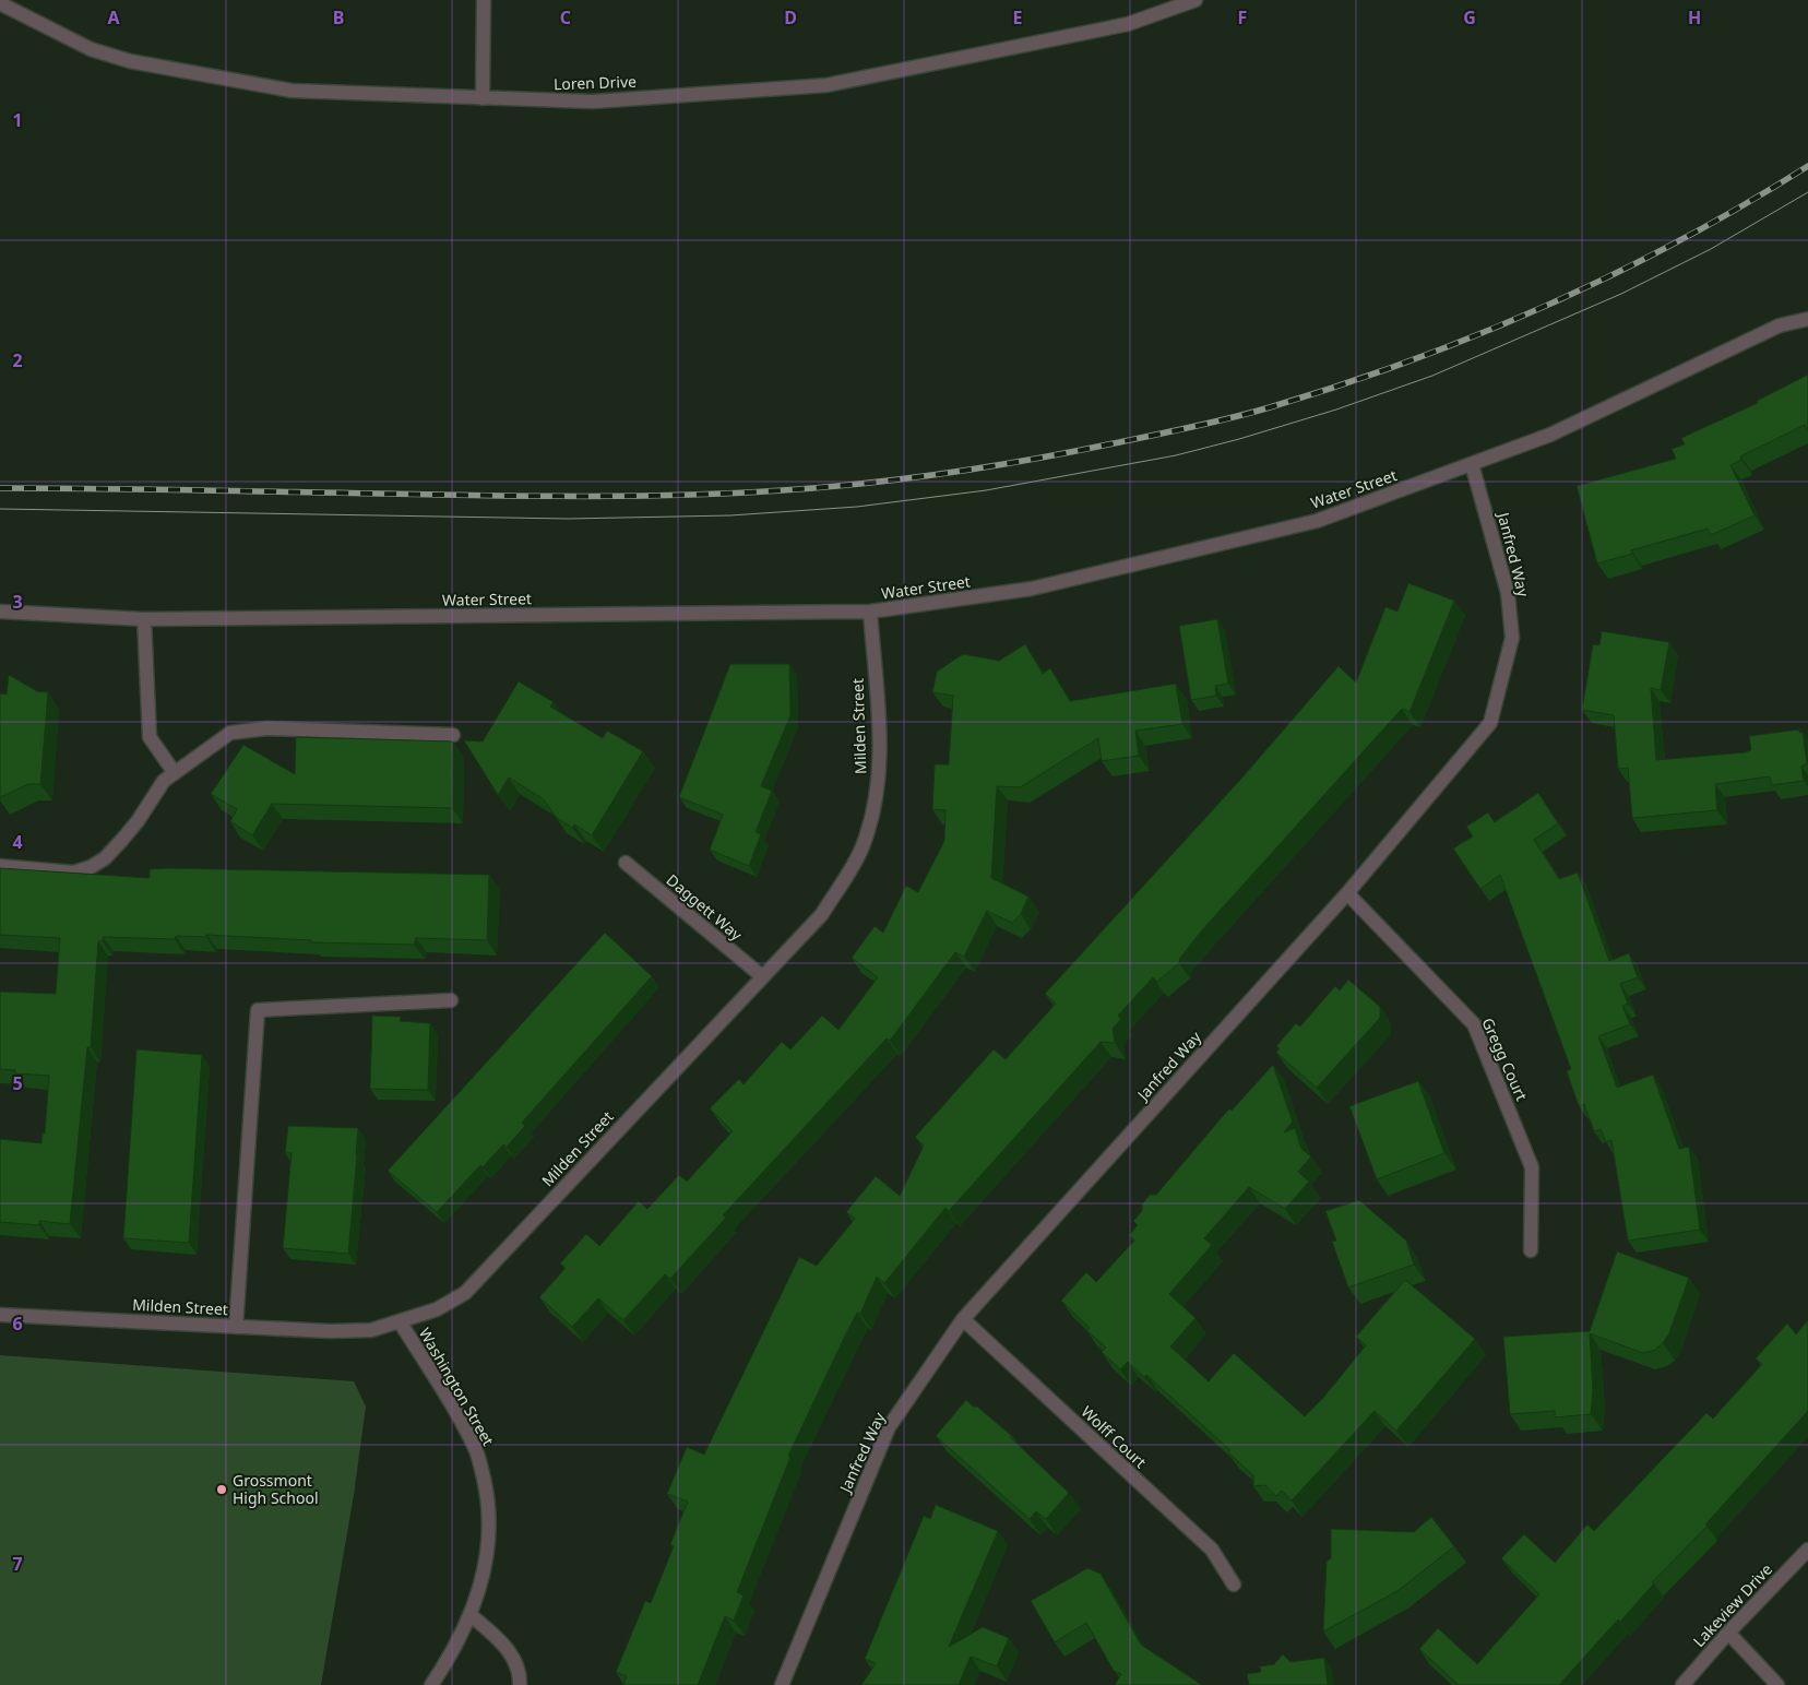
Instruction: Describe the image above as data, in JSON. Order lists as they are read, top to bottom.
{
  "streets": {
    "street": [
      "Loren Drive",
      "Water Street",
      "Janfred Way",
      "Milden Street",
      "Daggett Way",
      "Gregg Court",
      "Washington Street",
      "Wolff Court",
      "Lakeview Drive"
    ]
  },
  "crossings": [
    ["Water Street", "Janfred Way"],
    ["Water Street", "Milden Street"],
    ["Janfred Way", "Gregg Court"],
    ["Janfred Way", "Wolff Court"],
    ["Milden Street", "Daggett Way"],
    ["Milden Street", "Washington Street"]
  ],
  "places": ["Grossmont High School"],
  "grid": {
    "columns": [
      "A",
      "B",
      "C",
      "D",
      "E",
      "F",
      "G",
      "H"
    ],
    "rows": [
      "1",
      "2",
      "3",
      "4",
      "5",
      "6",
      "7"
    ]
  }
}
